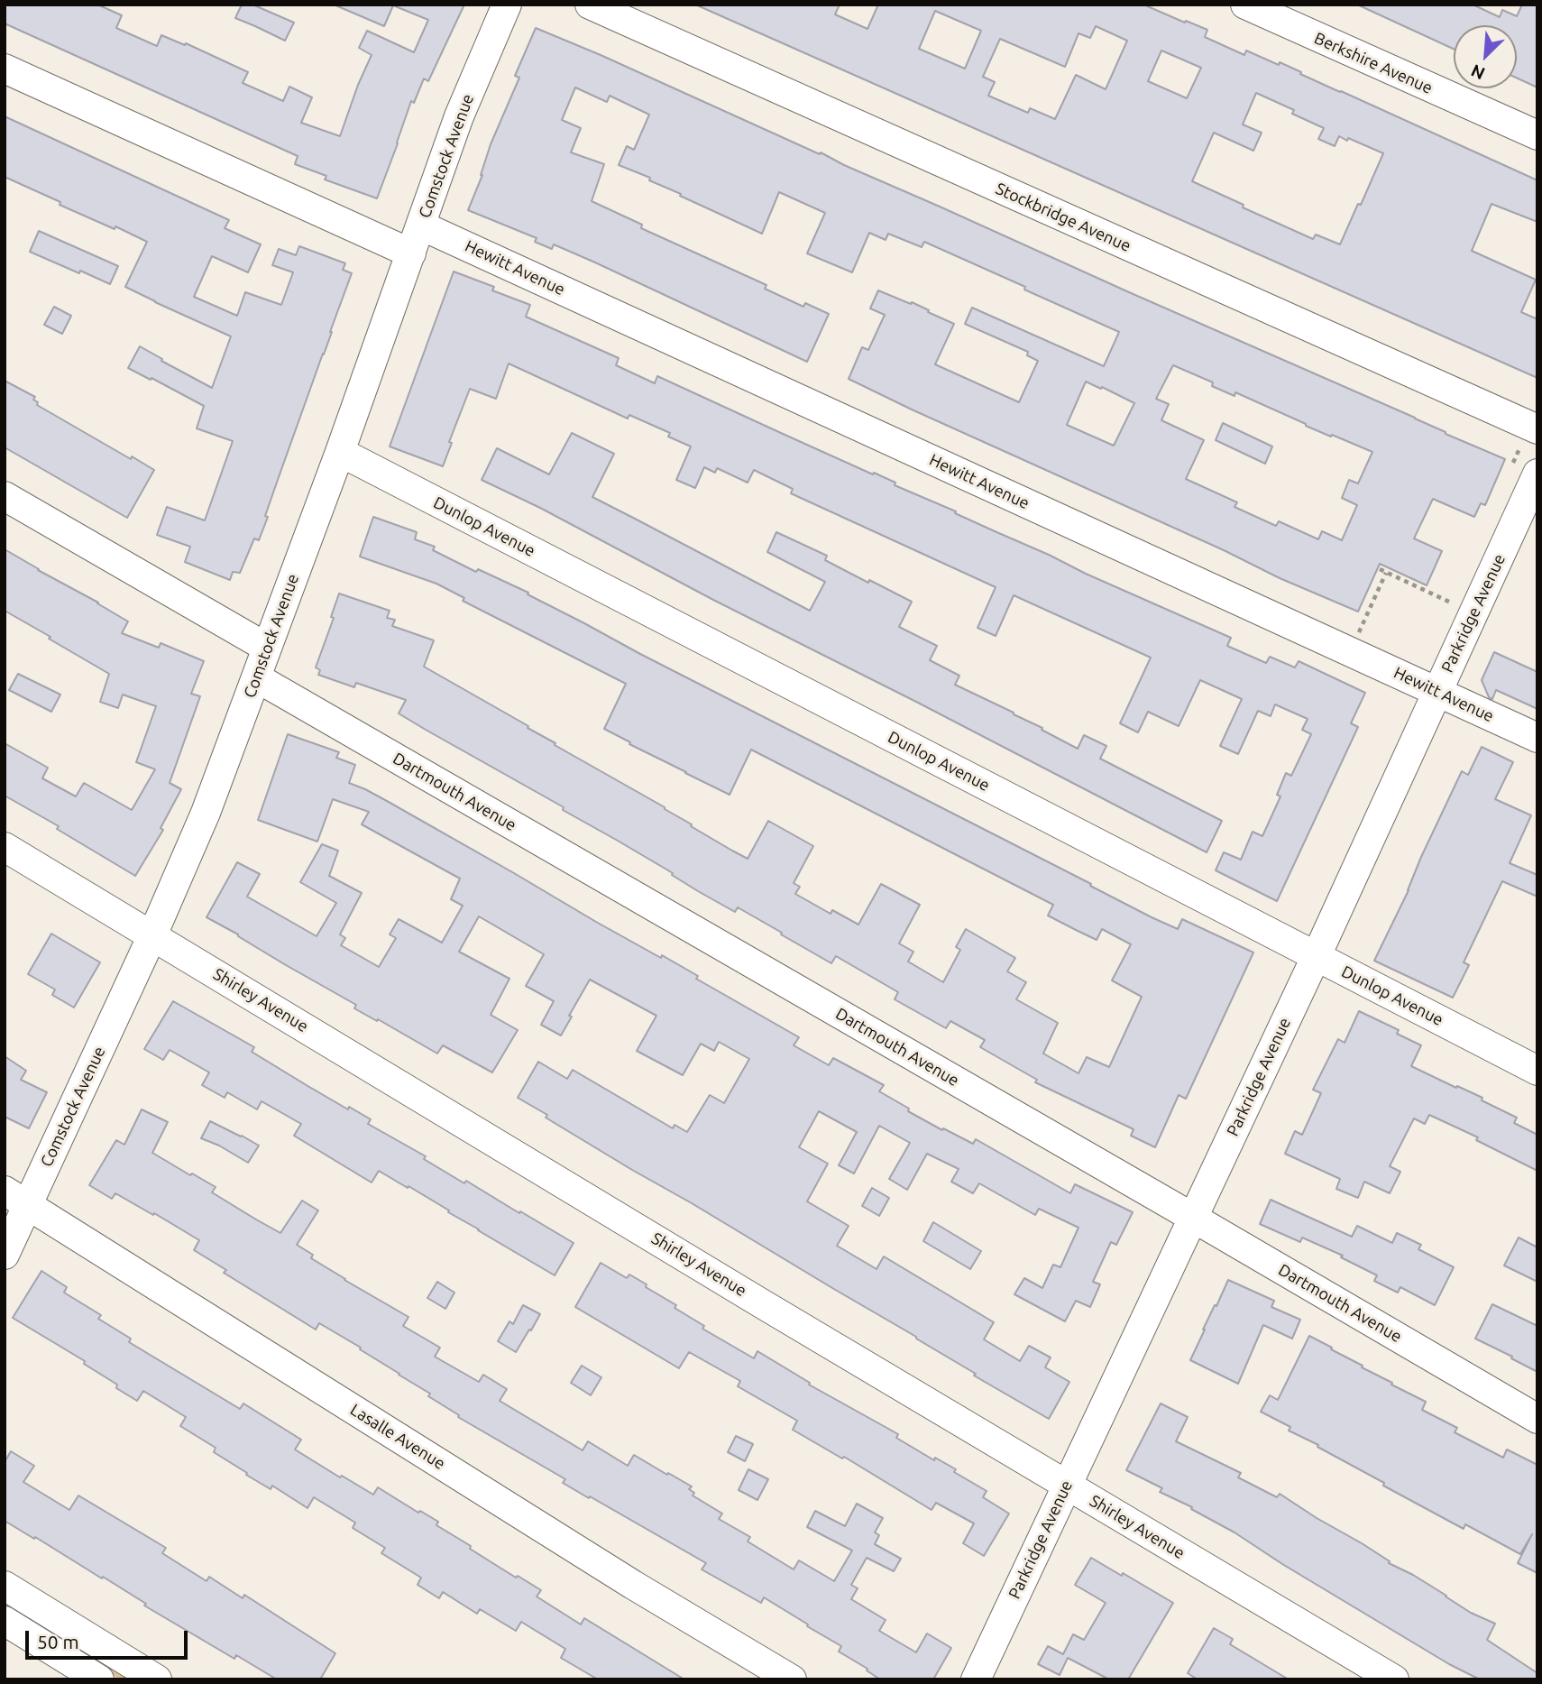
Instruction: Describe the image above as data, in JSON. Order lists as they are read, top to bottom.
{
  "streets": {
    "street": [
      "Berkshire Avenue",
      "Comstock Avenue",
      "Stockbridge Avenue",
      "Hewitt Avenue",
      "Dunlop Avenue",
      "Parkridge Avenue",
      "Dartmouth Avenue",
      "Shirley Avenue",
      "Lasalle Avenue"
    ]
  },
  "crossings": [
    ["Comstock Avenue", "Hewitt Avenue"],
    ["Comstock Avenue", "Dunlop Avenue"],
    ["Comstock Avenue", "Dartmouth Avenue"],
    ["Comstock Avenue", "Shirley Avenue"],
    ["Comstock Avenue", "Lasalle Avenue"],
    ["Hewitt Avenue", "Parkridge Avenue"],
    ["Dunlop Avenue", "Parkridge Avenue"],
    ["Parkridge Avenue", "Dartmouth Avenue"],
    ["Parkridge Avenue", "Shirley Avenue"]
  ],
  "scale_bar": "50 m",
  "north": "bottom left"
}
